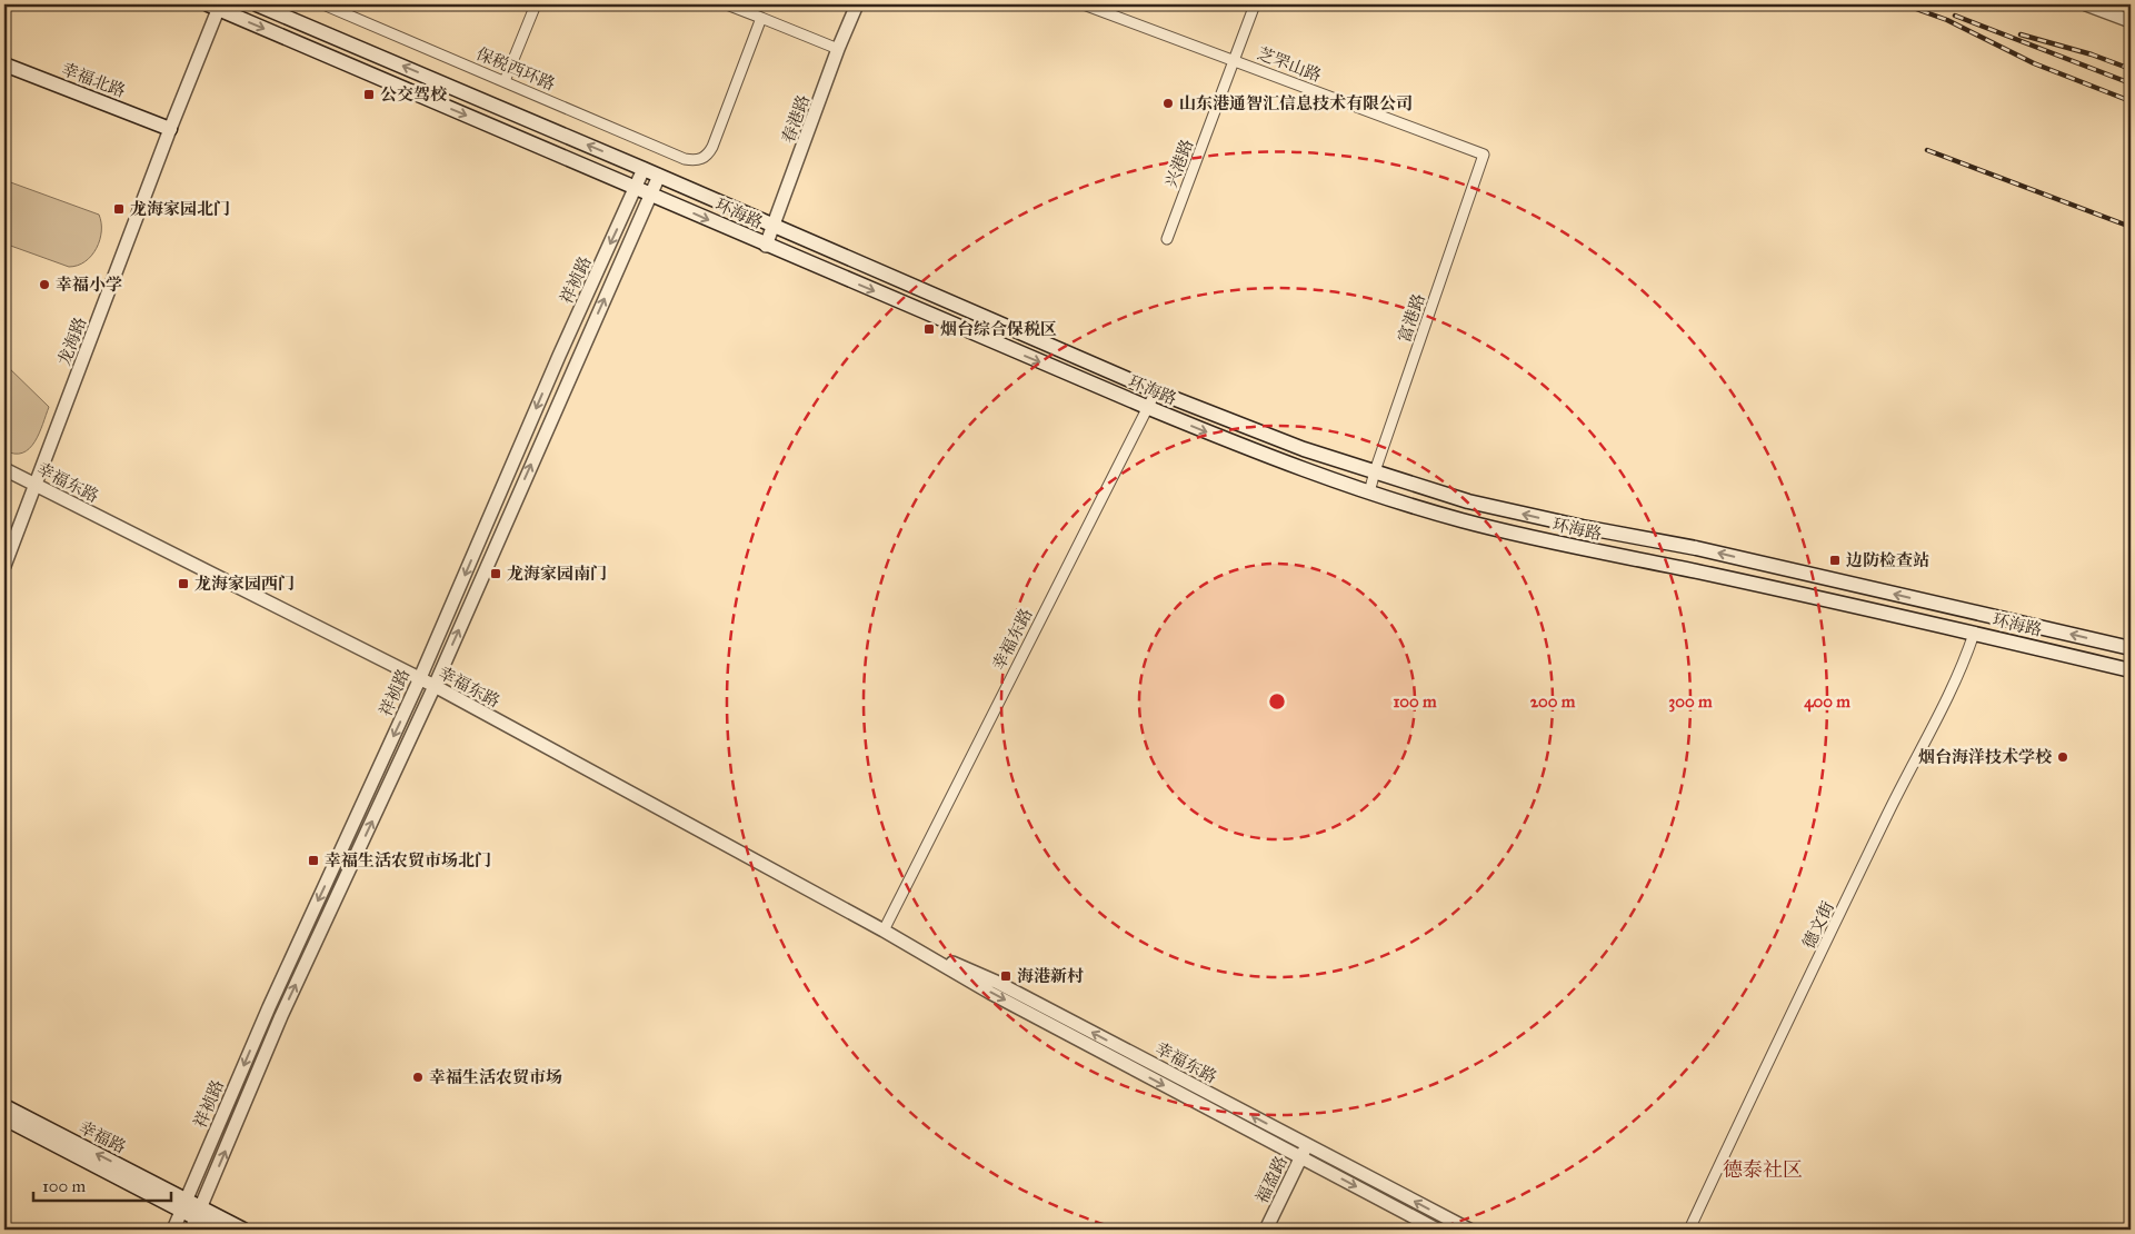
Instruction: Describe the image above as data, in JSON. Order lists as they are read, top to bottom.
{
  "streets": {
    "main road": ["幸福北路", "环海路", "幸福路"],
    "street": [
      "芝罘山路",
      "保税西环路",
      "春港路",
      "兴港路",
      "祥祯路",
      "富港路",
      "龙海路",
      "幸福东路",
      "德文街",
      "福盈路"
    ]
  },
  "crossings": [
    ["芝罘山路", "兴港路"],
    ["芝罘山路", "富港路"],
    ["幸福北路", "龙海路"],
    ["春港路", "环海路"],
    ["环海路", "祥祯路"],
    ["环海路", "富港路"],
    ["环海路", "龙海路"],
    ["环海路", "幸福东路"],
    ["环海路", "德文街"],
    ["祥祯路", "幸福东路"],
    ["祥祯路", "幸福路"],
    ["龙海路", "幸福东路"],
    ["幸福东路", "福盈路"]
  ],
  "districts": ["德泰社区"],
  "places": {
    "transit": [
      "公交驾校",
      "龙海家园北门",
      "烟台综合保税区",
      "边防检查站",
      "龙海家园南门",
      "龙海家园西门",
      "幸福生活农贸市场北门",
      "海港新村"
    ],
    "other": [
      "山东港通智汇信息技术有限公司",
      "幸福小学",
      "烟台海洋技术学校",
      "幸福生活农贸市场"
    ]
  },
  "scale_bar": "100 m",
  "rings": [
    "100 m",
    "200 m",
    "300 m",
    "400 m"
  ]
}
